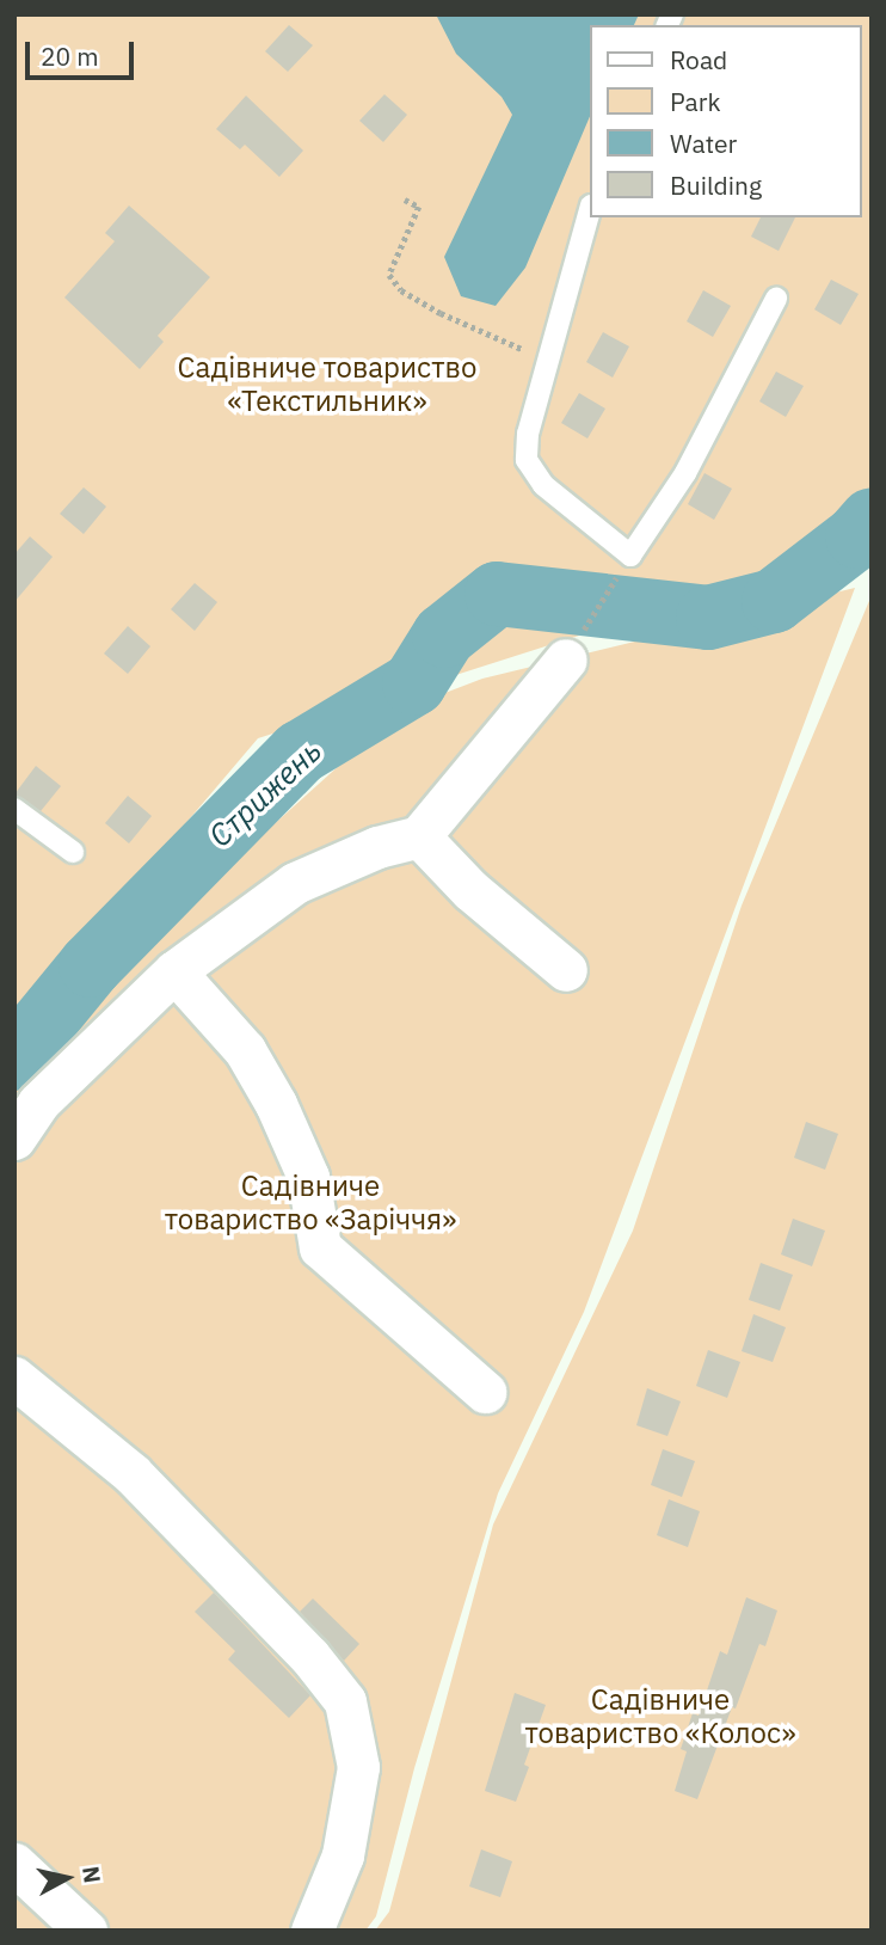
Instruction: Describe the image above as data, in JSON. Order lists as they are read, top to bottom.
{
  "water": ["Стрижень"],
  "parks": ["Садівниче товариство «Текстильник»", "Садівниче товариство «Заріччя»", "Садівниче товариство «Колос»"],
  "legend": [
    "Road",
    "Park",
    "Water",
    "Building"
  ],
  "scale_bar": "20 m",
  "north": "right"
}
